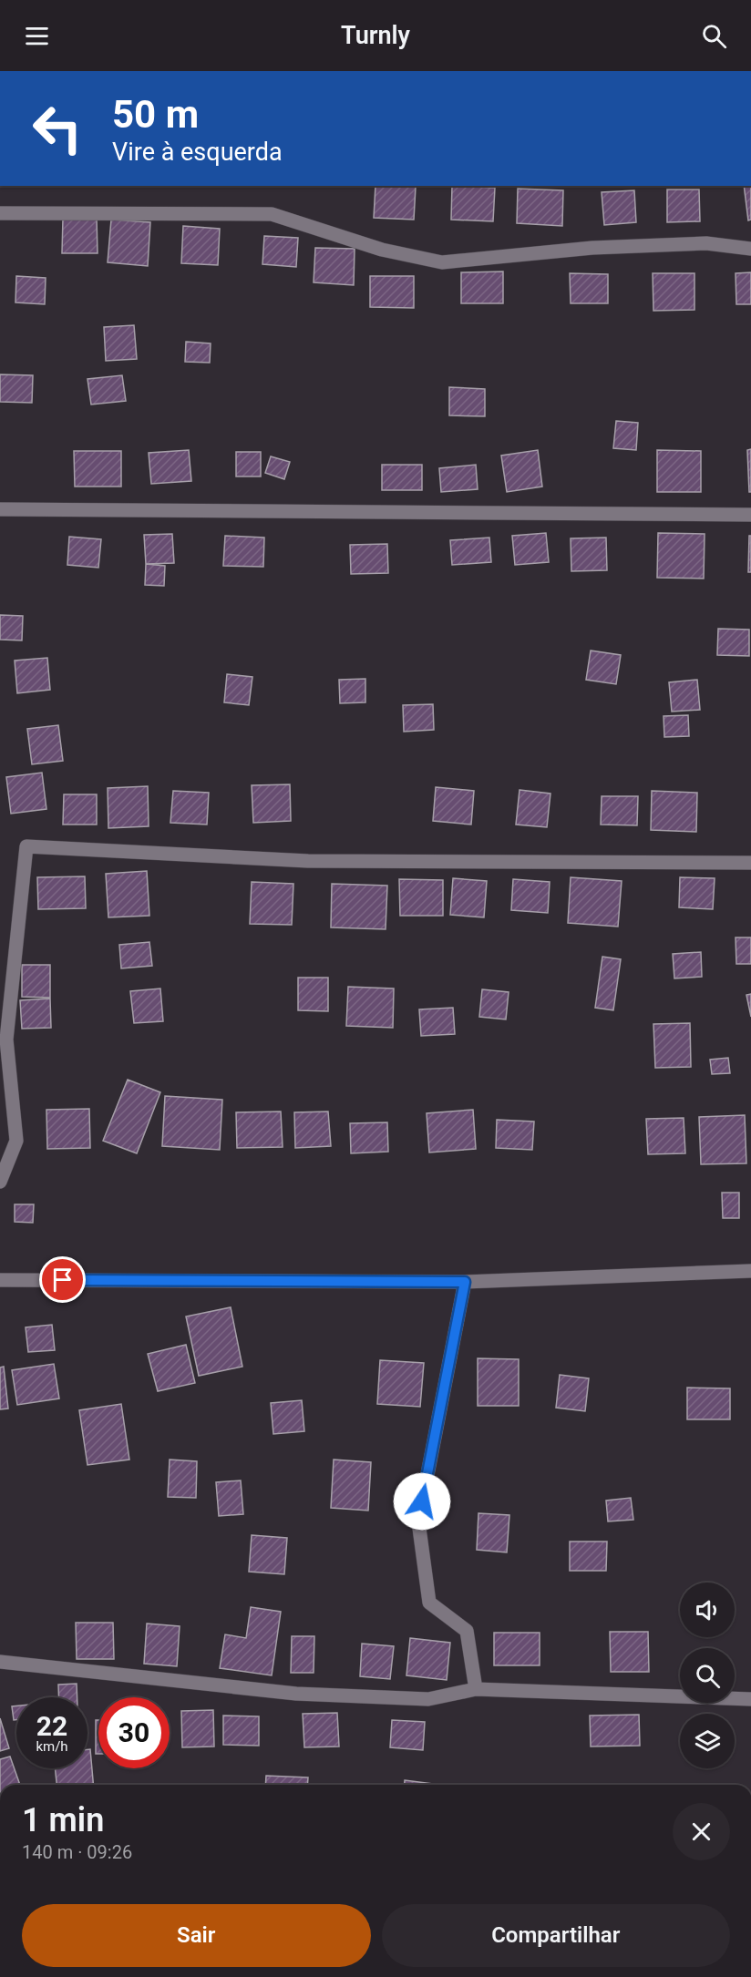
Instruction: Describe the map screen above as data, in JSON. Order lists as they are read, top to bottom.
{
  "page": {
    "header": "Turnly",
    "turn": ["50 m", "Vire à esquerda"],
    "speed": "22 km/h",
    "limit": "30",
    "heading": ["1 min", "140 m · 09:26"],
    "buttons": ["Sair", "Compartilhar"]
  }
}
